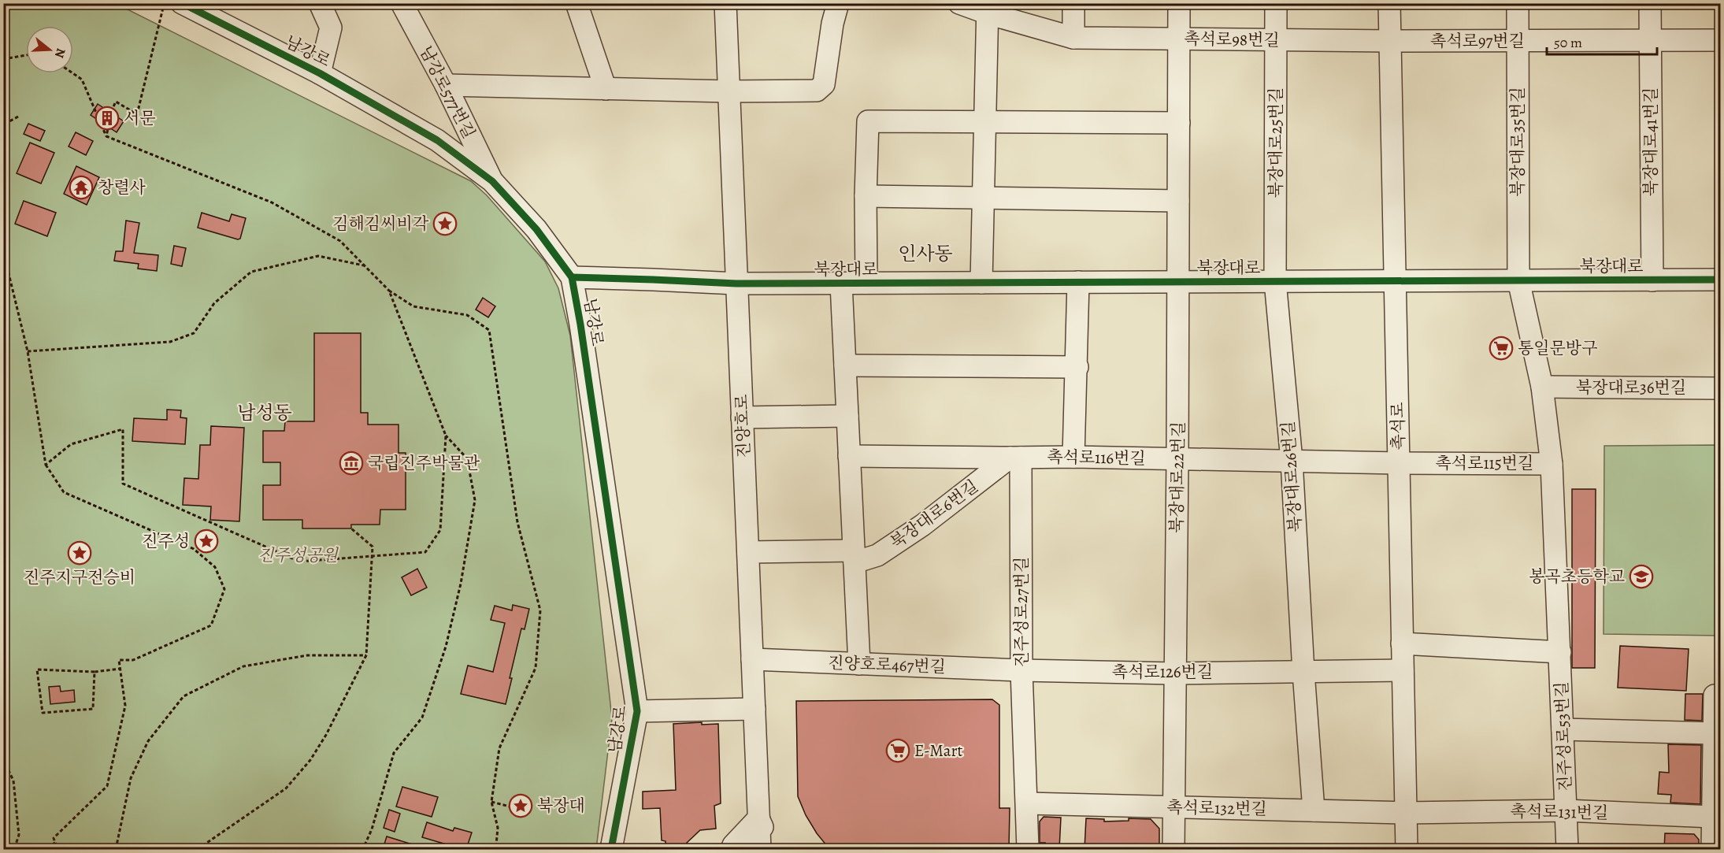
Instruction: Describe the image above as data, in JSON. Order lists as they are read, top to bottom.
{
  "streets": {
    "street": [
      "촉석로98번길",
      "촉석로97번길",
      "남강로",
      "남강로577번길",
      "북장대로35번길",
      "북장대로41번길",
      "북장대로25번길",
      "북장대로",
      "북장대로36번길",
      "진양호로",
      "촉석로",
      "촉석로116번길",
      "촉석로115번길",
      "북장대로26번길",
      "북장대로22번길",
      "북장대로6번길",
      "진주성로27번길",
      "진양호로467번길",
      "촉석로126번길",
      "진주성로53번길",
      "촉석로132번길",
      "촉석로131번길"
    ]
  },
  "crossings": [
    ["촉석로98번길", "촉석로97번길"],
    ["촉석로98번길", "북장대로25번길"],
    ["촉석로98번길", "촉석로"],
    ["촉석로98번길", "북장대로22번길"],
    ["촉석로97번길", "북장대로35번길"],
    ["촉석로97번길", "북장대로41번길"],
    ["촉석로97번길", "촉석로"],
    ["남강로", "남강로577번길"],
    ["남강로", "북장대로"],
    ["북장대로35번길", "북장대로"],
    ["북장대로41번길", "북장대로"],
    ["북장대로25번길", "북장대로"],
    ["북장대로25번길", "북장대로26번길"],
    ["북장대로", "진양호로"],
    ["북장대로", "촉석로"],
    ["북장대로", "북장대로26번길"],
    ["북장대로", "북장대로22번길"],
    ["진양호로", "북장대로6번길"],
    ["진양호로", "진양호로467번길"],
    ["촉석로", "촉석로116번길"],
    ["촉석로", "촉석로115번길"],
    ["촉석로", "촉석로126번길"],
    ["촉석로", "촉석로132번길"],
    ["촉석로", "촉석로131번길"],
    ["촉석로116번길", "촉석로115번길"],
    ["촉석로116번길", "북장대로26번길"],
    ["촉석로116번길", "북장대로22번길"],
    ["촉석로116번길", "북장대로6번길"],
    ["촉석로116번길", "진주성로27번길"],
    ["촉석로115번길", "진주성로53번길"],
    ["북장대로26번길", "촉석로126번길"],
    ["북장대로22번길", "촉석로126번길"],
    ["북장대로22번길", "촉석로132번길"],
    ["북장대로6번길", "진주성로27번길"],
    ["진주성로27번길", "진양호로467번길"],
    ["진주성로27번길", "촉석로126번길"],
    ["진주성로27번길", "촉석로132번길"],
    ["진양호로467번길", "촉석로126번길"],
    ["진주성로53번길", "촉석로131번길"],
    ["촉석로132번길", "촉석로131번길"]
  ],
  "districts": ["인사동", "남성동"],
  "parks": ["진주성공원"],
  "places": {
    "building": ["서문"],
    "temple": ["창렬사"],
    "place": [
      "김해김씨비각",
      "진주성",
      "진주지구전승비",
      "북장대"
    ],
    "supermarket": ["통일문방구", "E-Mart"],
    "museum": ["국립진주박물관"],
    "school or university": ["봉곡초등학교"]
  },
  "scale_bar": "50 m",
  "north": "right"
}
